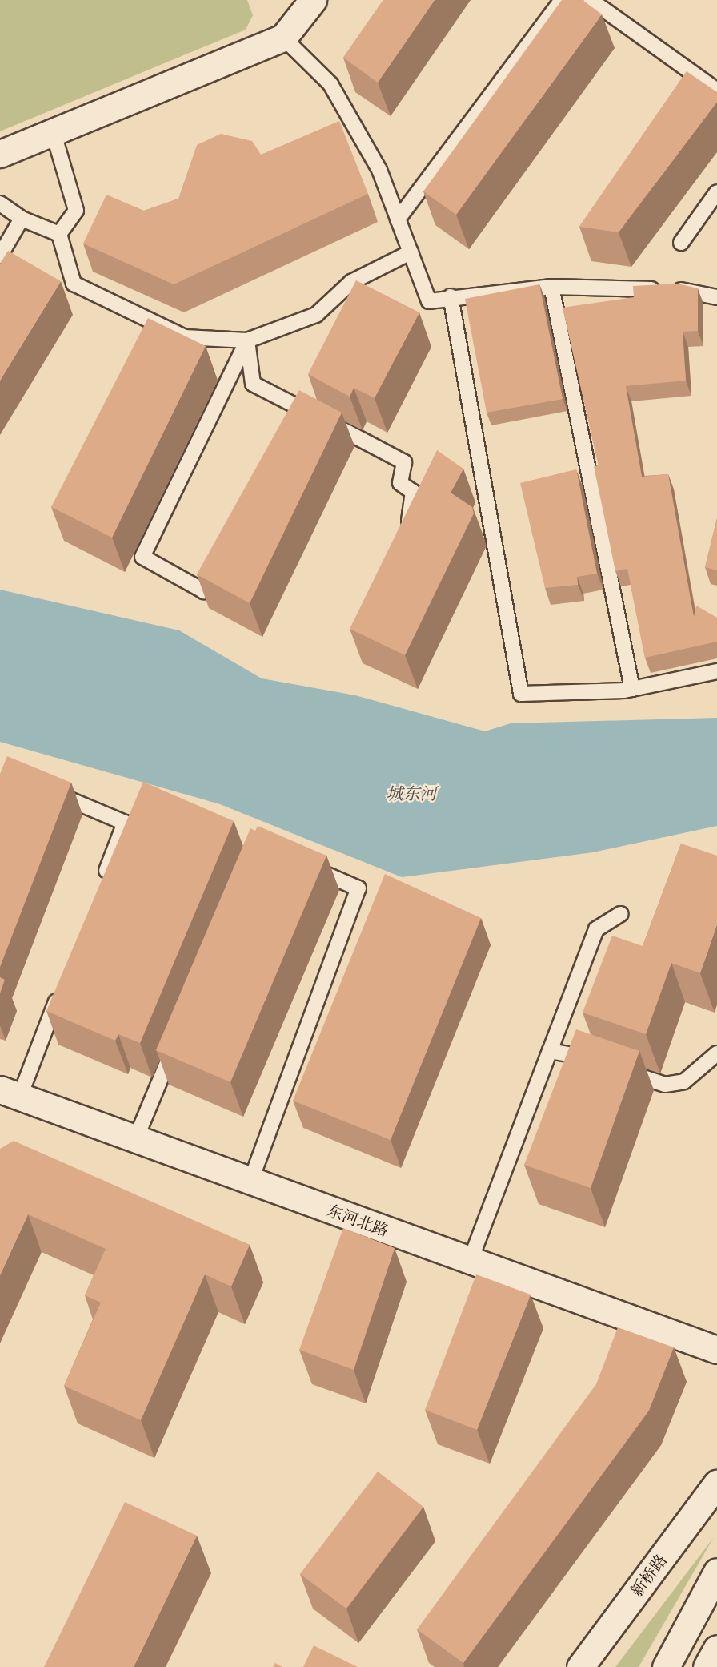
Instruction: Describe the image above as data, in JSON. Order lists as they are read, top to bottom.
{
  "streets": {
    "street": ["东河北路", "新桥路"]
  },
  "water": ["城东河"]
}
